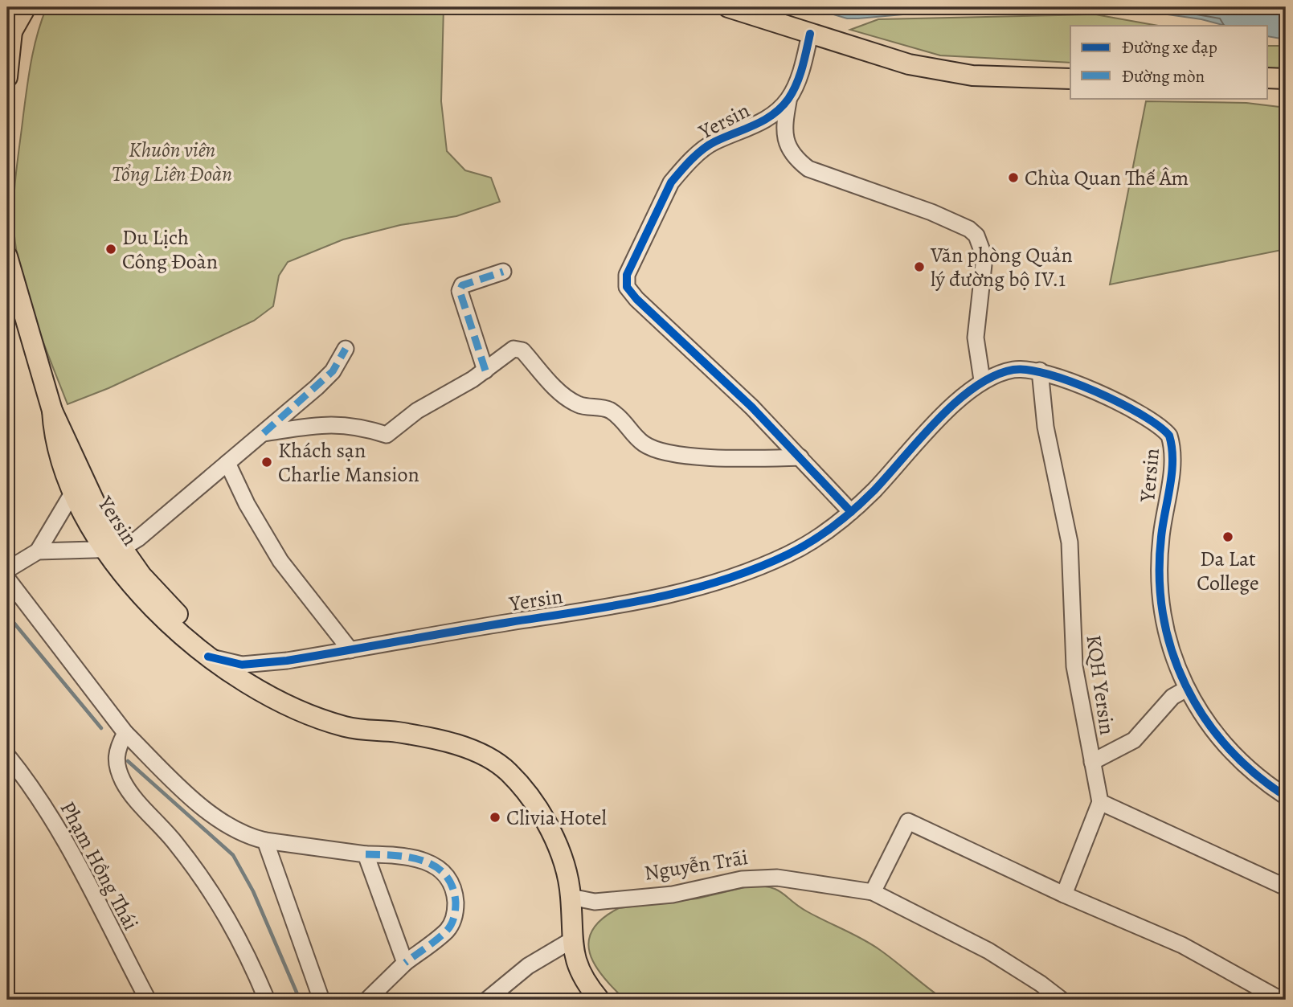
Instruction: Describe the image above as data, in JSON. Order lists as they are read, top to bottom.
{
  "streets": {
    "main road": ["Yersin"],
    "street": ["KQH Yersin", "Nguyễn Trãi", "Phạm Hồng Thái"]
  },
  "crossings": [
    ["Yersin", "KQH Yersin"]
  ],
  "parks": ["Khuôn viên Tổng Liên Đoàn"],
  "places": [
    "Chùa Quan Thế Âm",
    "Du Lịch Công Đoàn",
    "Văn phòng Quản lý đường bộ IV.1",
    "Khách sạn Charlie Mansion",
    "Da Lat College",
    "Clivia Hotel"
  ],
  "legend": ["Đường xe đạp", "Đường mòn"]
}
